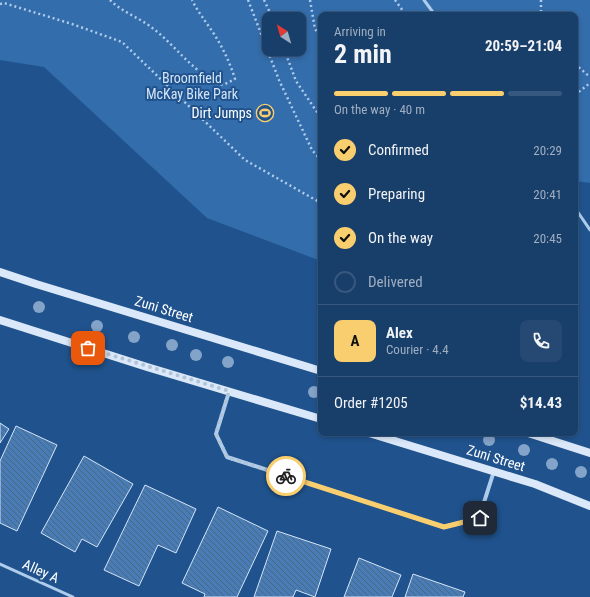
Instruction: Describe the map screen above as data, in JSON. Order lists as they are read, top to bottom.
{
  "streets": {
    "main road": ["Zuni Street"],
    "lane": ["Alley A"]
  },
  "parks": ["Broomfield McKay Bike Park"],
  "places": {
    "sports": ["Dirt Jumps"]
  },
  "north": "top left",
  "page": {
    "heading": ["2 min", "Arriving in", "20:59–21:04"],
    "panel": [
      "Alex",
      "Courier · 4.4",
      "Order #1205",
      "$14.43"
    ],
    "bar": "On the way · 40 m",
    "list": [
      ["Confirmed", "20:29"],
      ["Preparing", "20:41"],
      ["On the way", "20:45"],
      "Delivered"
    ],
    "round": "A"
  }
}
